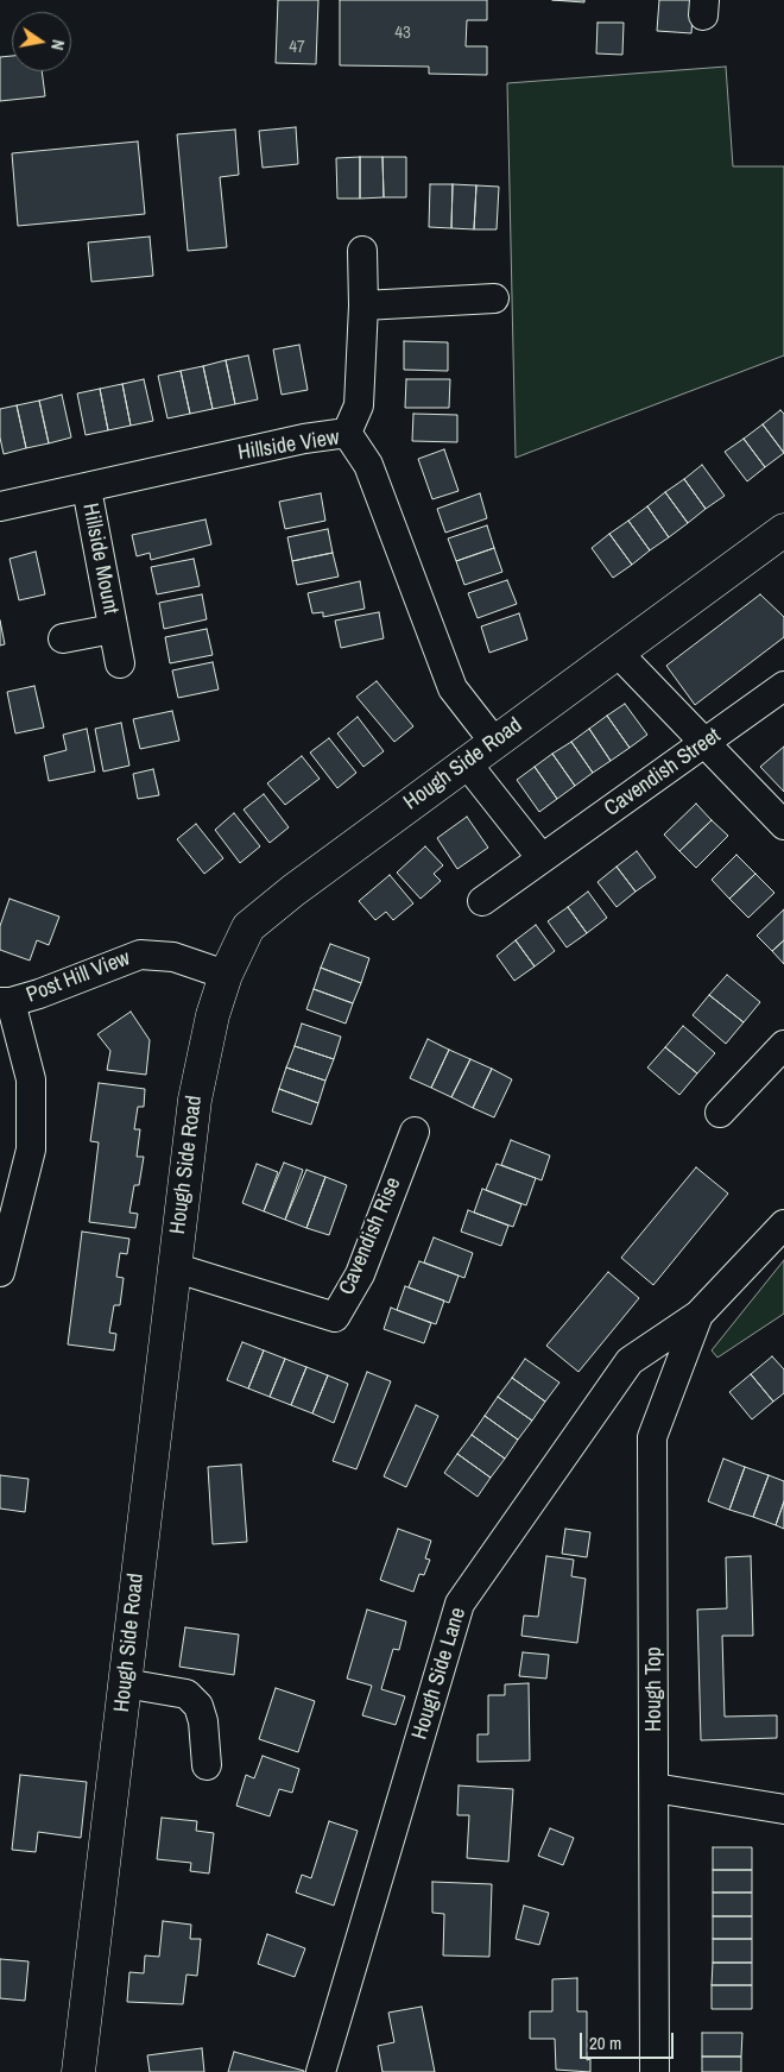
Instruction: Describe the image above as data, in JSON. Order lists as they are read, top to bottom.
{
  "streets": {
    "main road": ["Hough Side Road"],
    "street": [
      "Hillside View",
      "Hillside Mount",
      "Cavendish Street",
      "Post Hill View",
      "Cavendish Rise",
      "Hough Side Lane",
      "Hough Top"
    ]
  },
  "crossings": [
    ["Hillside View", "Hillside Mount"],
    ["Hillside View", "Hough Side Road"],
    ["Hough Side Road", "Post Hill View"],
    ["Hough Side Road", "Cavendish Rise"],
    ["Hough Side Lane", "Hough Top"]
  ],
  "house_numbers": ["43", "47"],
  "scale_bar": "20 m",
  "north": "right"
}
